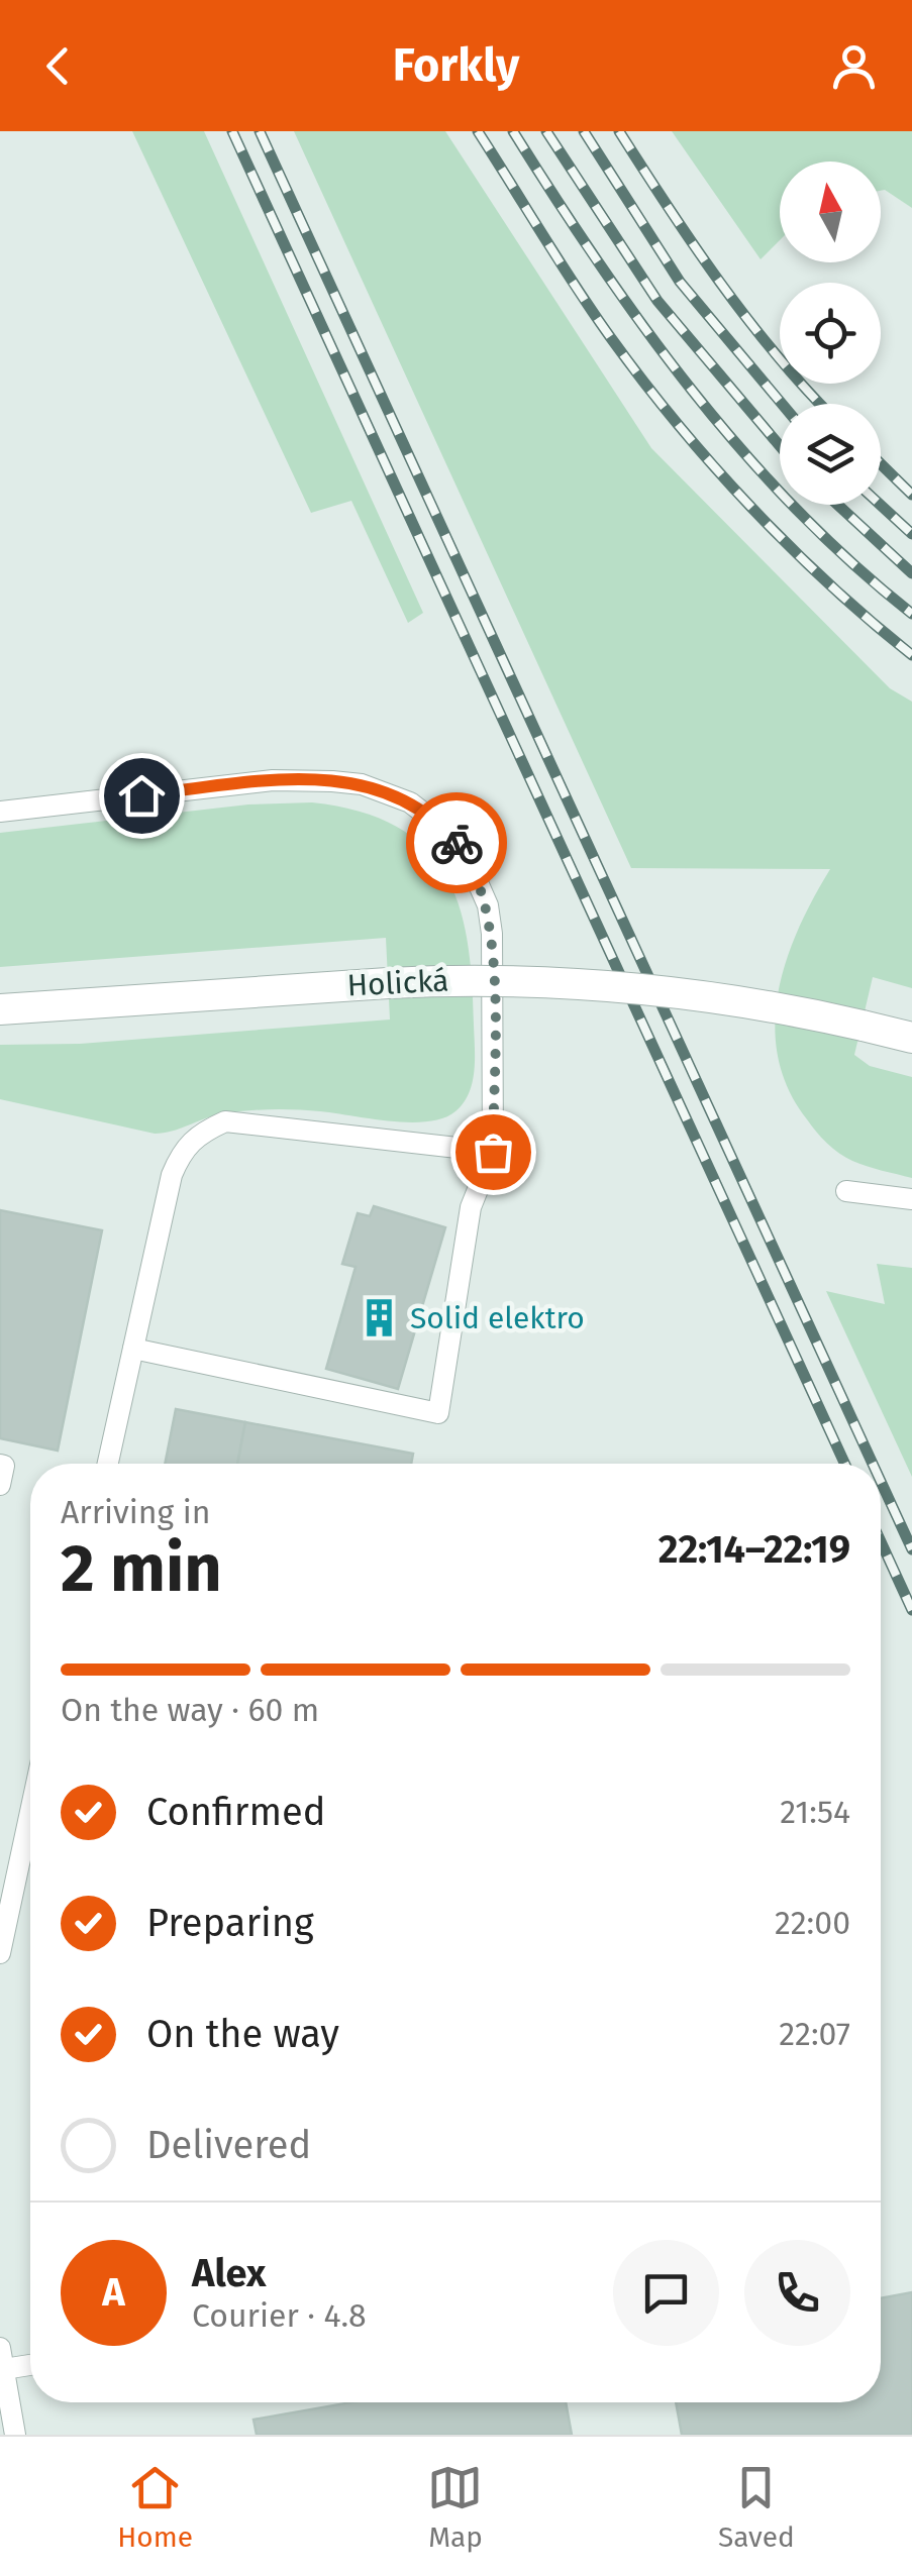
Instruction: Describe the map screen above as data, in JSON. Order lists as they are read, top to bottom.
{
  "streets": {
    "street": ["Holická"]
  },
  "places": {
    "building": ["Solid elektro"]
  },
  "north": "top",
  "page": {
    "header": "Forkly",
    "heading": ["2 min", "Arriving in", "22:14–22:19"],
    "panel": ["Alex", "Courier · 4.8"],
    "bar": "On the way · 60 m",
    "list": [
      ["Confirmed", "21:54"],
      ["Preparing", "22:00"],
      ["On the way", "22:07"],
      "Delivered"
    ],
    "round": "A",
    "tabs": ["Home", "Map", "Saved"]
  }
}
